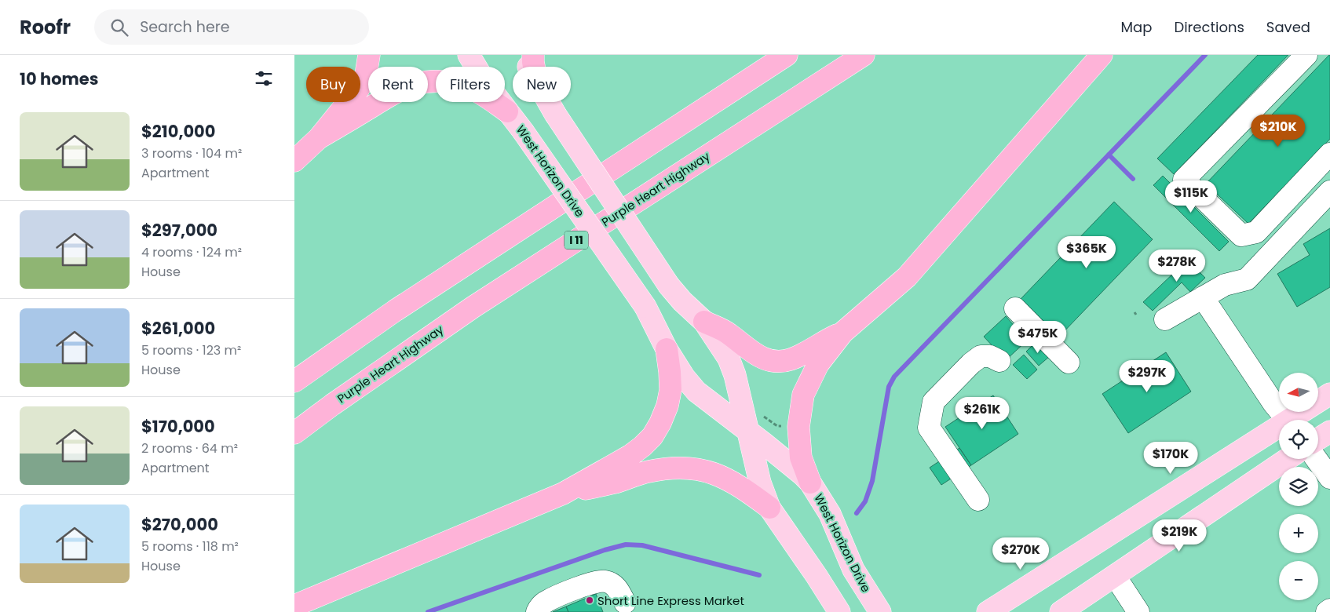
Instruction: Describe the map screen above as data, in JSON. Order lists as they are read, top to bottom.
{
  "streets": {
    "highway": ["Purple Heart Highway", "I 11"],
    "main road": ["West Horizon Drive"]
  },
  "places": ["Short Line Express Market"],
  "north": "left",
  "page": {
    "header": "Roofr",
    "search": "Search here",
    "nav": ["Map", "Directions", "Saved"],
    "heading": "10 homes",
    "chip": [
      "Buy",
      "Rent",
      "Filters",
      "New"
    ],
    "list": [
      {
        "name": "$210,000",
        "note": "3 rooms · 104 m² · Apartment"
      },
      {
        "name": "$297,000",
        "note": "4 rooms · 124 m² · House"
      },
      {
        "name": "$261,000",
        "note": "5 rooms · 123 m² · House"
      },
      {
        "name": "$170,000",
        "note": "2 rooms · 64 m² · Apartment"
      },
      {
        "name": "$270,000",
        "note": "5 rooms · 118 m² · House"
      }
    ],
    "price": [
      "$210K",
      "$115K",
      "$365K",
      "$278K",
      "$475K",
      "$297K",
      "$261K",
      "$170K",
      "$219K",
      "$270K"
    ],
    "map_buttons": ["+", "−"]
  }
}
